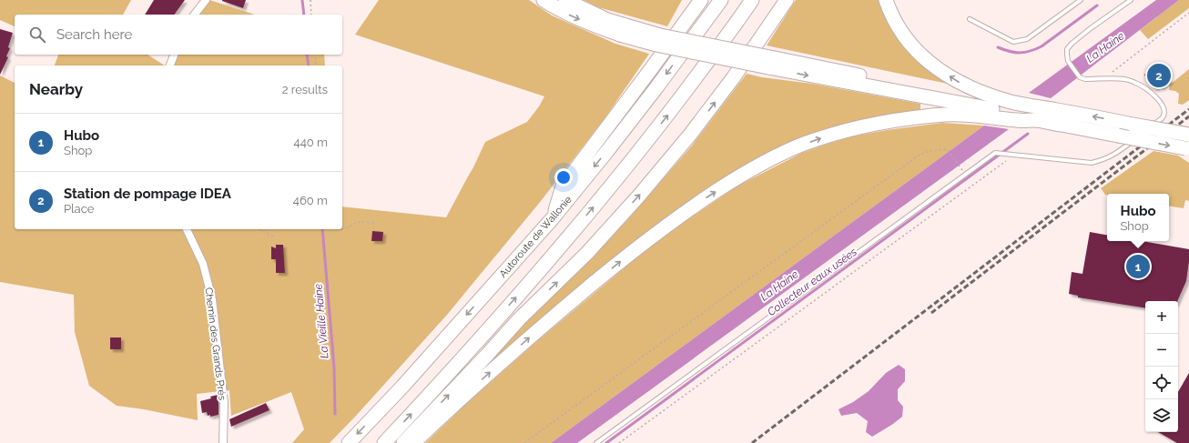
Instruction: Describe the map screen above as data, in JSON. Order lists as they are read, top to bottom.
{
  "streets": {
    "highway": ["Autoroute de Wallonie"],
    "street": ["Chemin des Grands Prés"]
  },
  "water": ["La Haine", "Collecteur eaux usées", "La Vieille Haine"],
  "page": {
    "search": "Search here",
    "pins": ["2", "1"],
    "heading": ["Nearby", "2 results"],
    "list": [
      {
        "mark": "1",
        "name": "Hubo",
        "note": "Shop",
        "value": "440 m"
      },
      {
        "mark": "2",
        "name": "Station de pompage IDEA",
        "note": "Place",
        "value": "460 m"
      }
    ],
    "popup": ["Hubo", "Shop"],
    "map_buttons": ["+", "−"]
  }
}
